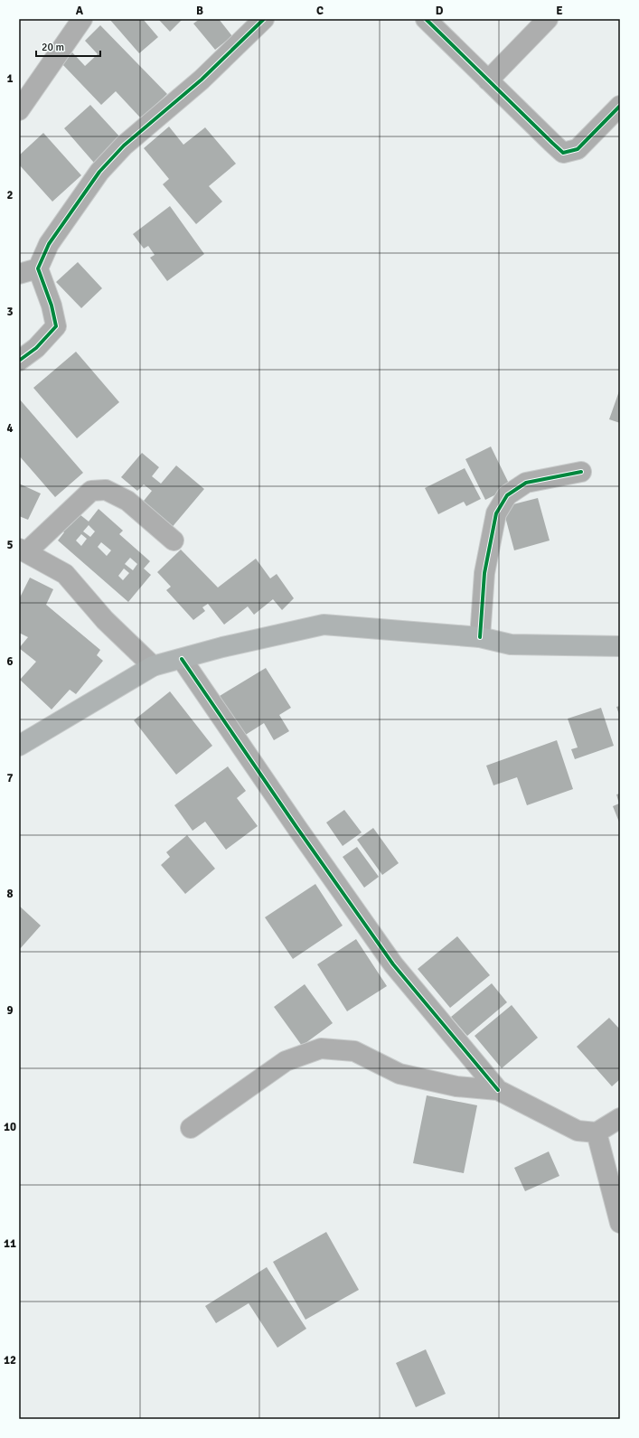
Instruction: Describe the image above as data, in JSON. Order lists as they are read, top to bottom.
{
  "scale_bar": "20 m",
  "grid": {
    "columns": [
      "A",
      "B",
      "C",
      "D",
      "E"
    ],
    "rows": [
      "1",
      "2",
      "3",
      "4",
      "5",
      "6",
      "7",
      "8",
      "9",
      "10",
      "11",
      "12"
    ]
  }
}
